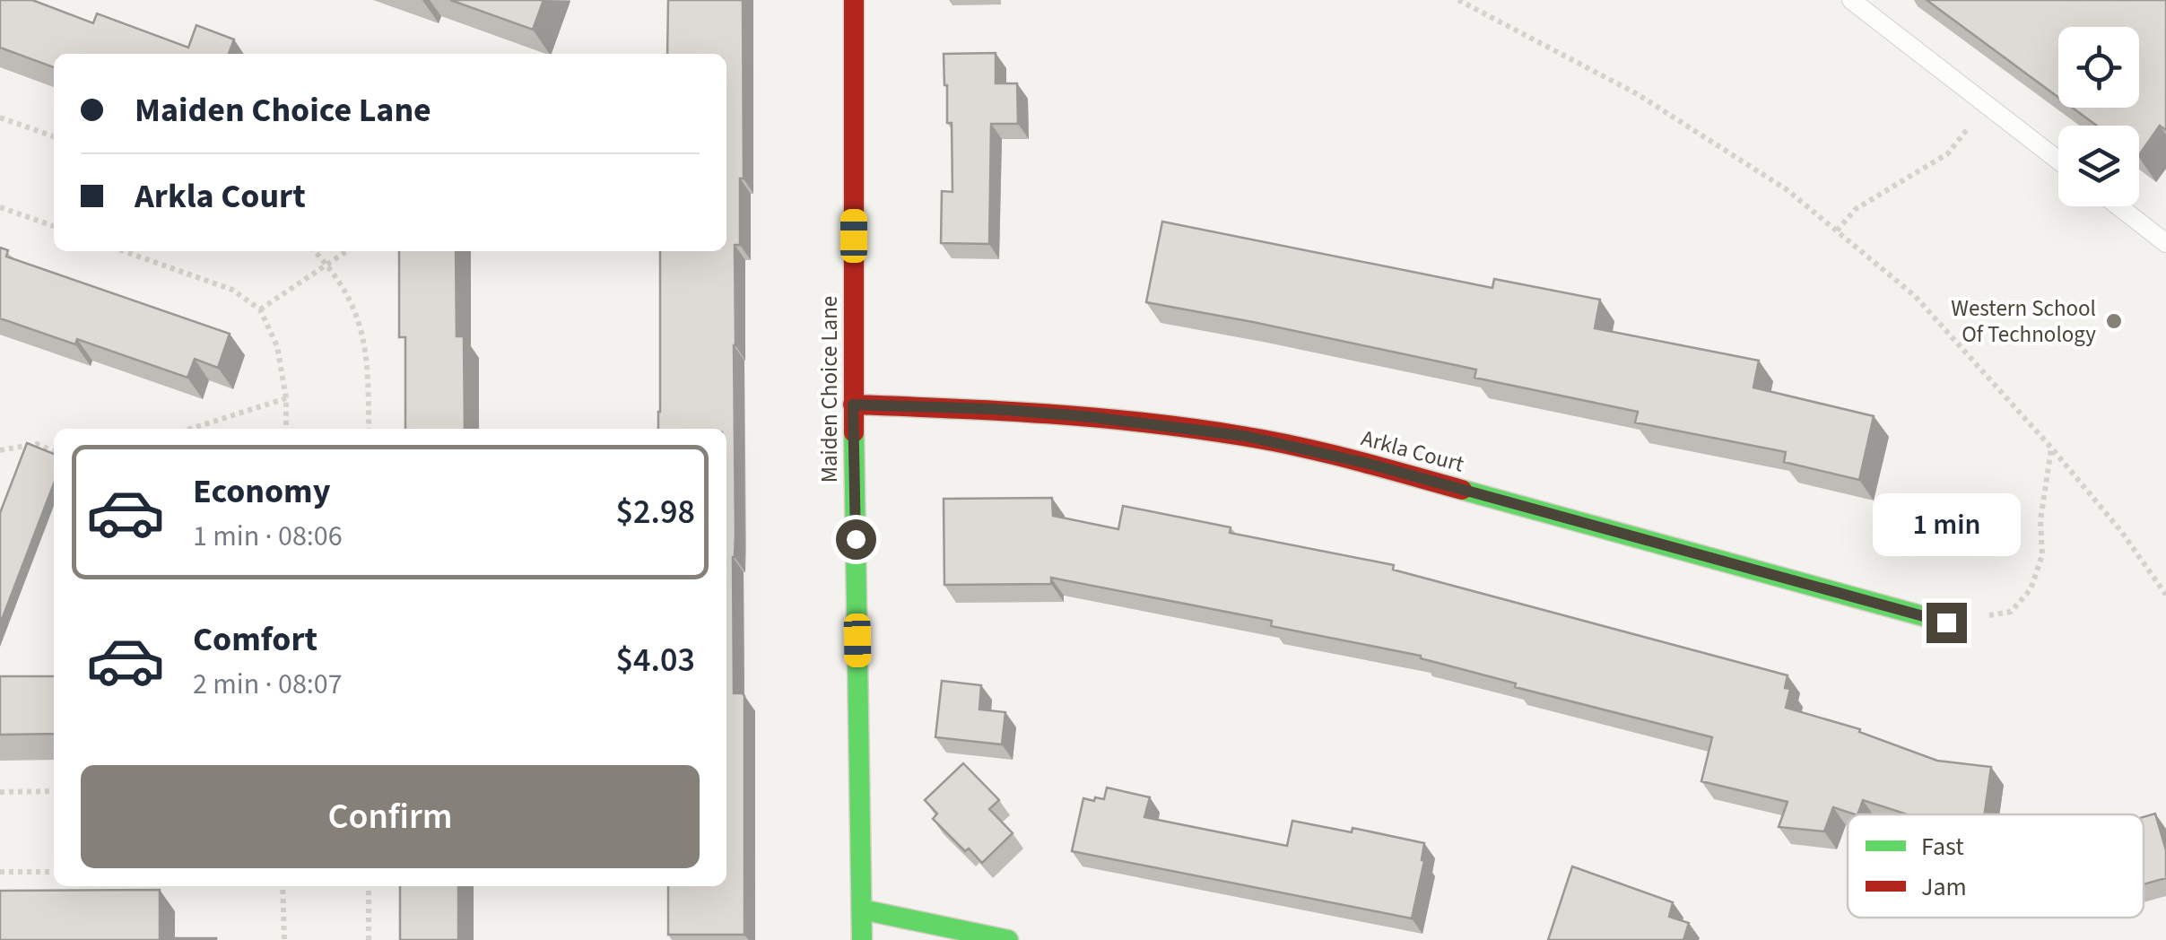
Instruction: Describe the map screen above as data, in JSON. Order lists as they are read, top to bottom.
{
  "streets": {
    "street": ["Maiden Choice Lane", "Arkla Court"]
  },
  "crossings": [
    ["Maiden Choice Lane", "Arkla Court"]
  ],
  "places": ["Western School Of Technology"],
  "legend": ["Fast", "Jam"],
  "page": {
    "banner": ["Maiden Choice Lane", "Arkla Court"],
    "list": [
      {
        "name": "Economy",
        "note": "1 min · 08:06",
        "value": "$2.98"
      },
      {
        "name": "Comfort",
        "note": "2 min · 08:07",
        "value": "$4.03"
      }
    ],
    "bubble": "1 min",
    "buttons": "Confirm"
  }
}
